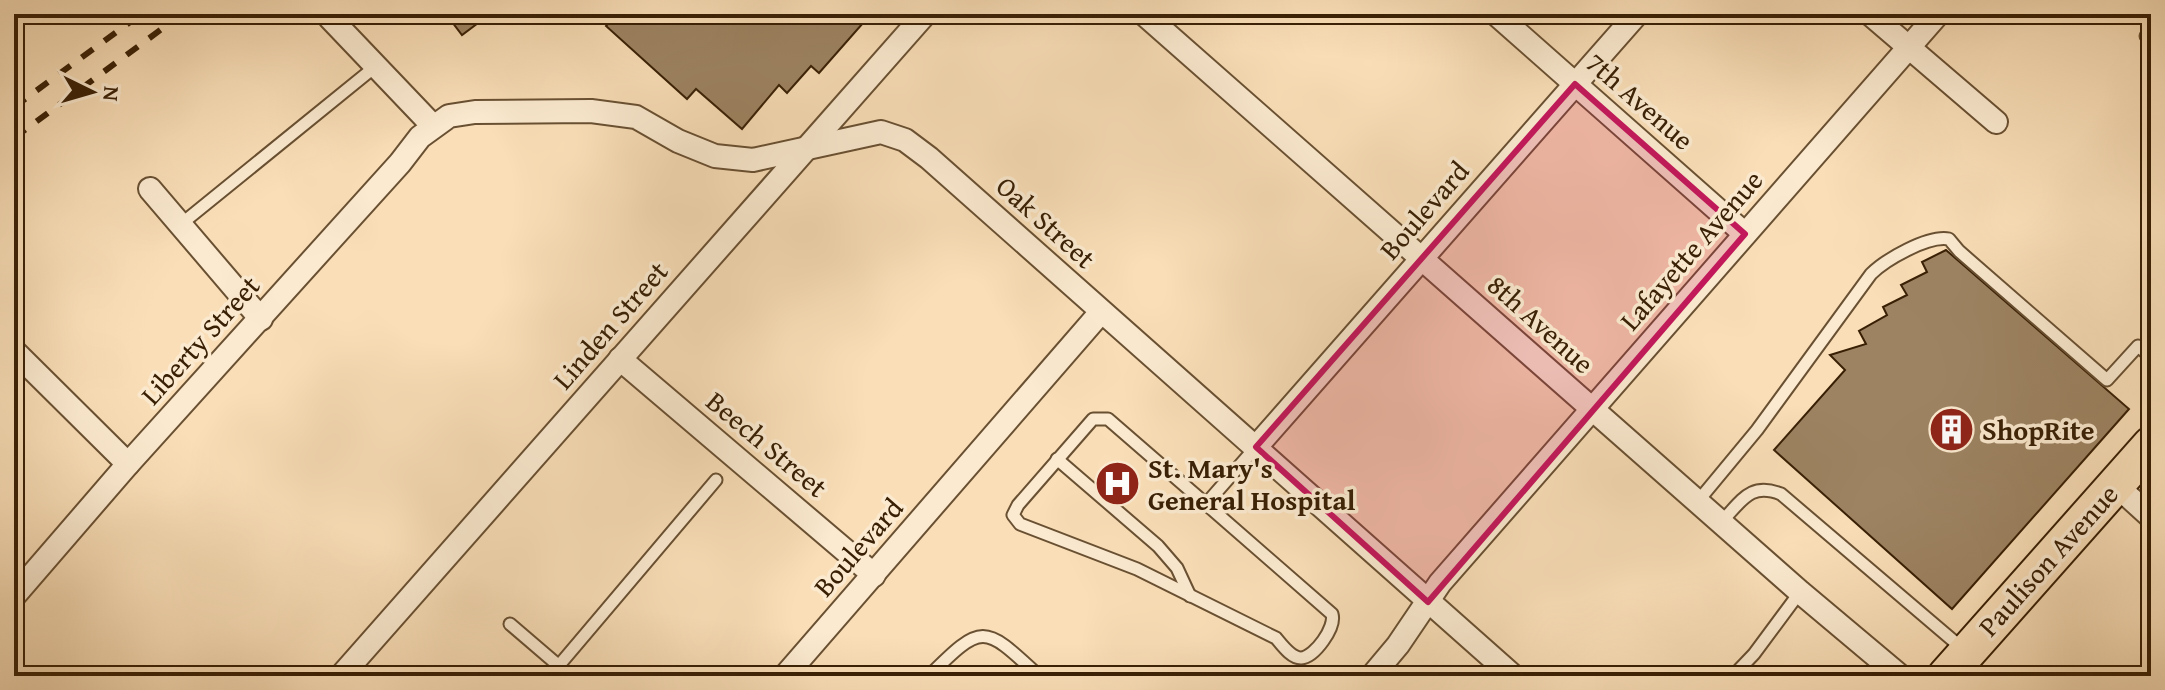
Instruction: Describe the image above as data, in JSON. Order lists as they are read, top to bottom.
{
  "streets": {
    "main road": ["Paulison Avenue"],
    "street": [
      "7th Avenue",
      "Boulevard",
      "Oak Street",
      "Lafayette Avenue",
      "8th Avenue",
      "Linden Street",
      "Liberty Street",
      "Beech Street"
    ]
  },
  "crossings": [
    ["7th Avenue", "Boulevard"],
    ["7th Avenue", "Lafayette Avenue"],
    ["Boulevard", "Oak Street"],
    ["Boulevard", "8th Avenue"],
    ["Boulevard", "Beech Street"],
    ["Oak Street", "Lafayette Avenue"],
    ["Oak Street", "Linden Street"],
    ["Oak Street", "Liberty Street"],
    ["Lafayette Avenue", "8th Avenue"],
    ["Linden Street", "Beech Street"]
  ],
  "places": {
    "building": ["ShopRite"],
    "hospital": ["St. Mary's General Hospital"]
  },
  "north": "right"
}
